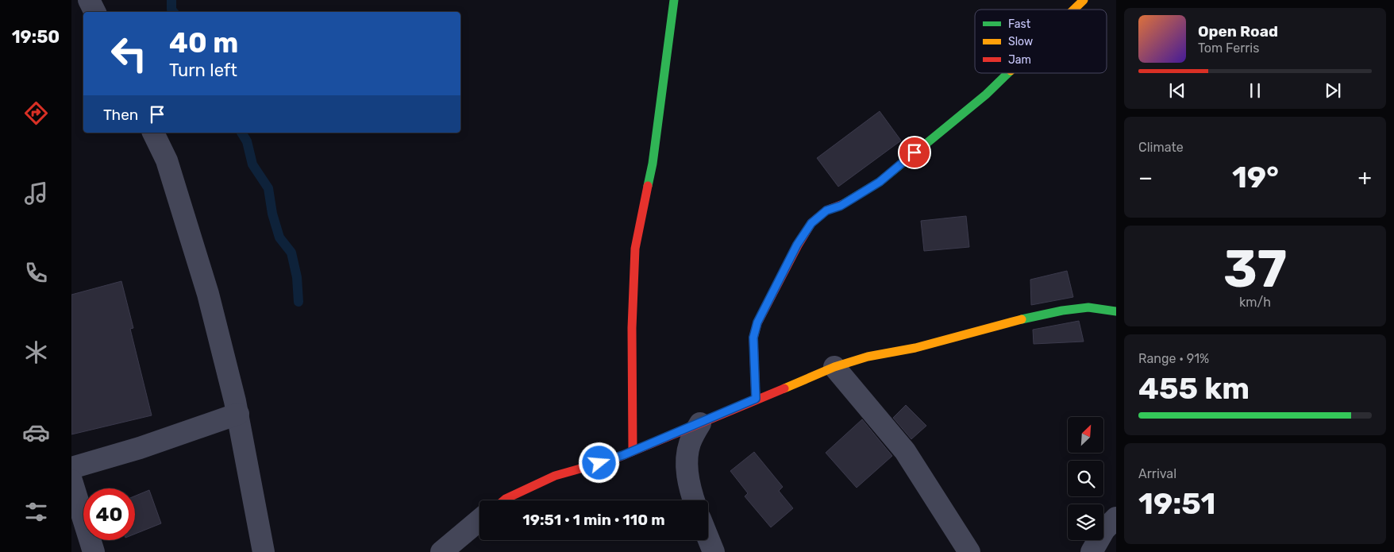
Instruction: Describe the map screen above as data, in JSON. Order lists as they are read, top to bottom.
{
  "legend": ["Fast", "Slow", "Jam"],
  "north": "top right",
  "page": {
    "tabs": "19:50",
    "turn": ["40 m", "Turn left"],
    "song": ["Open Road", "Tom Ferris"],
    "then": "Then",
    "tile": [
      "Climate",
      ["37", "km/h"],
      ["Range · 91%", "455 km"],
      ["Arrival", "19:51"]
    ],
    "heat": ["−", "19°", "+"],
    "limit": "40",
    "trip": "19:51 · 1 min · 110 m"
  }
}
